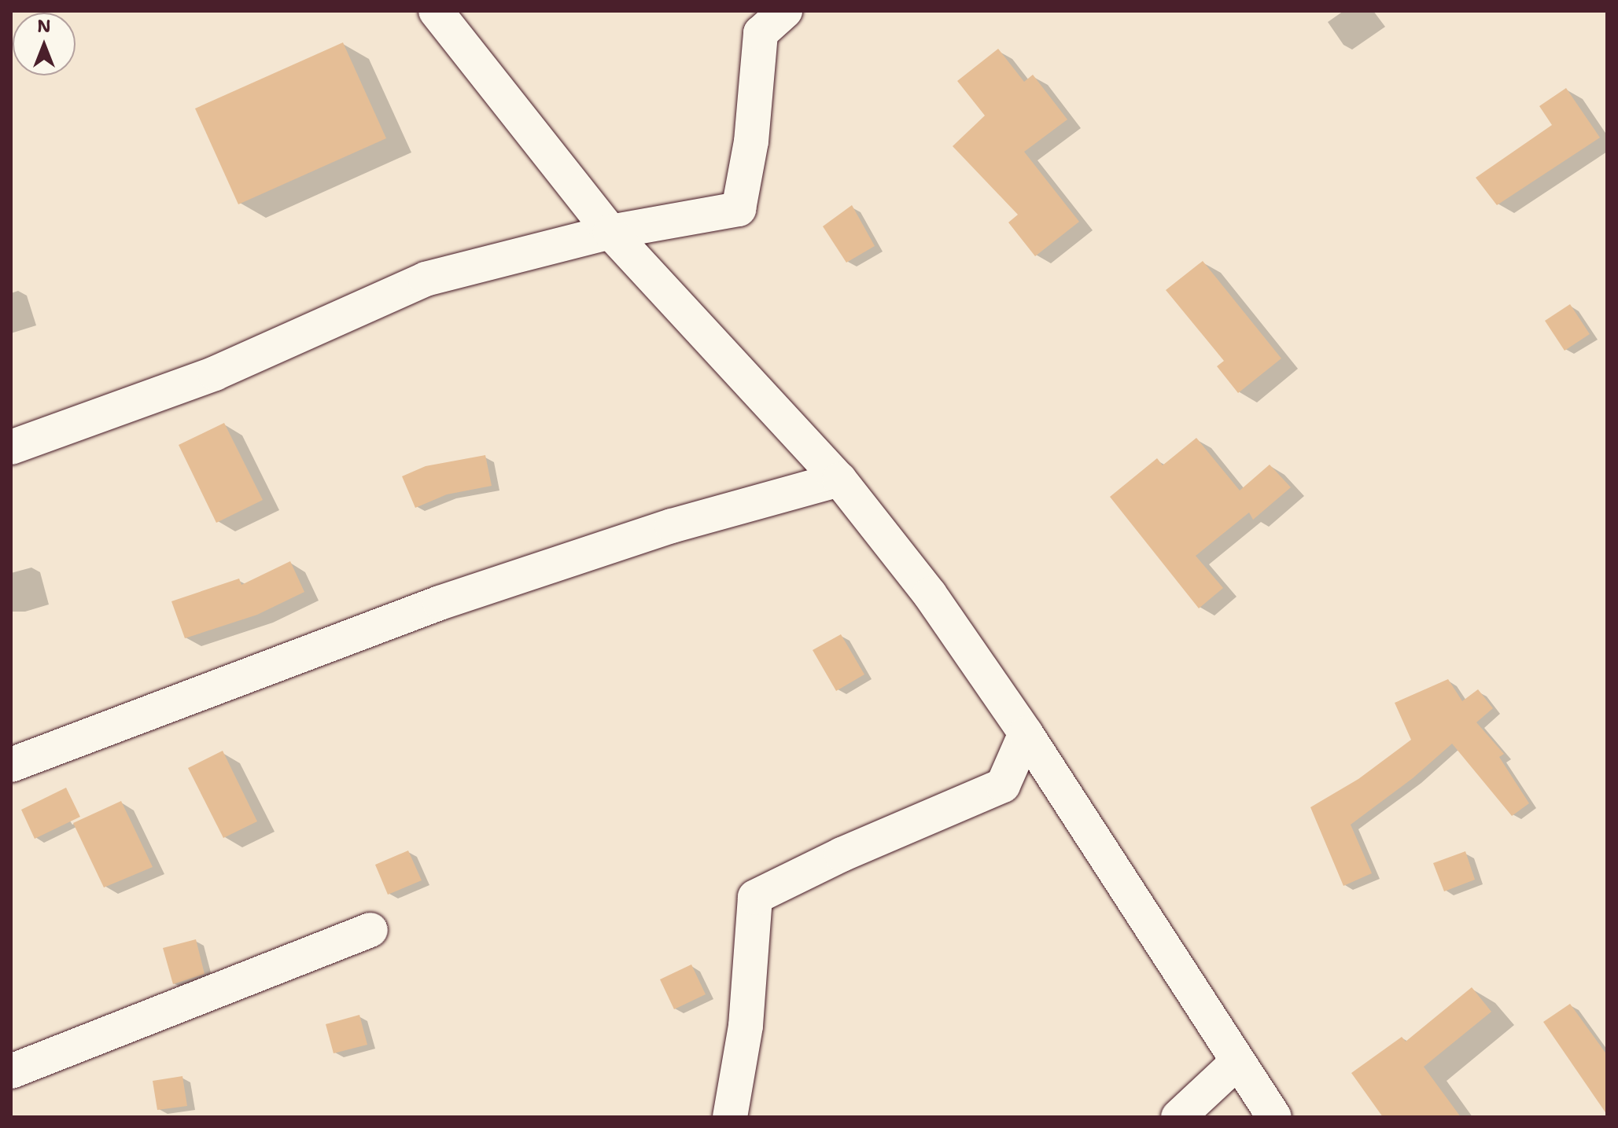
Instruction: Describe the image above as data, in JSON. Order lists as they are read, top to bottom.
{
  "north": "top"
}
